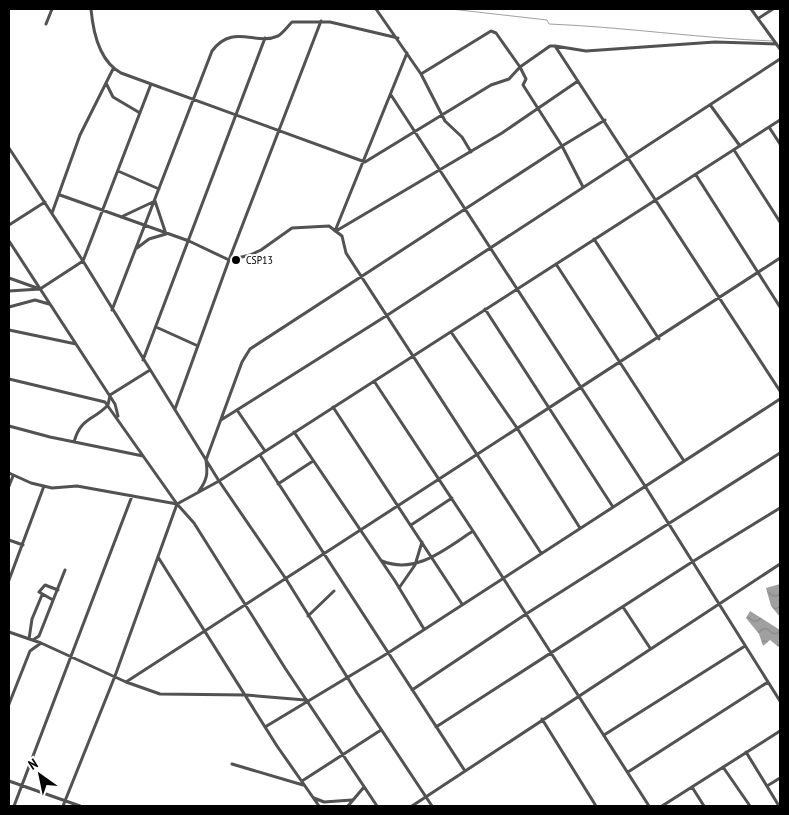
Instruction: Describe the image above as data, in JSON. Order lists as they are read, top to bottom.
{
  "places": ["CSP13"],
  "north": "top left"
}
